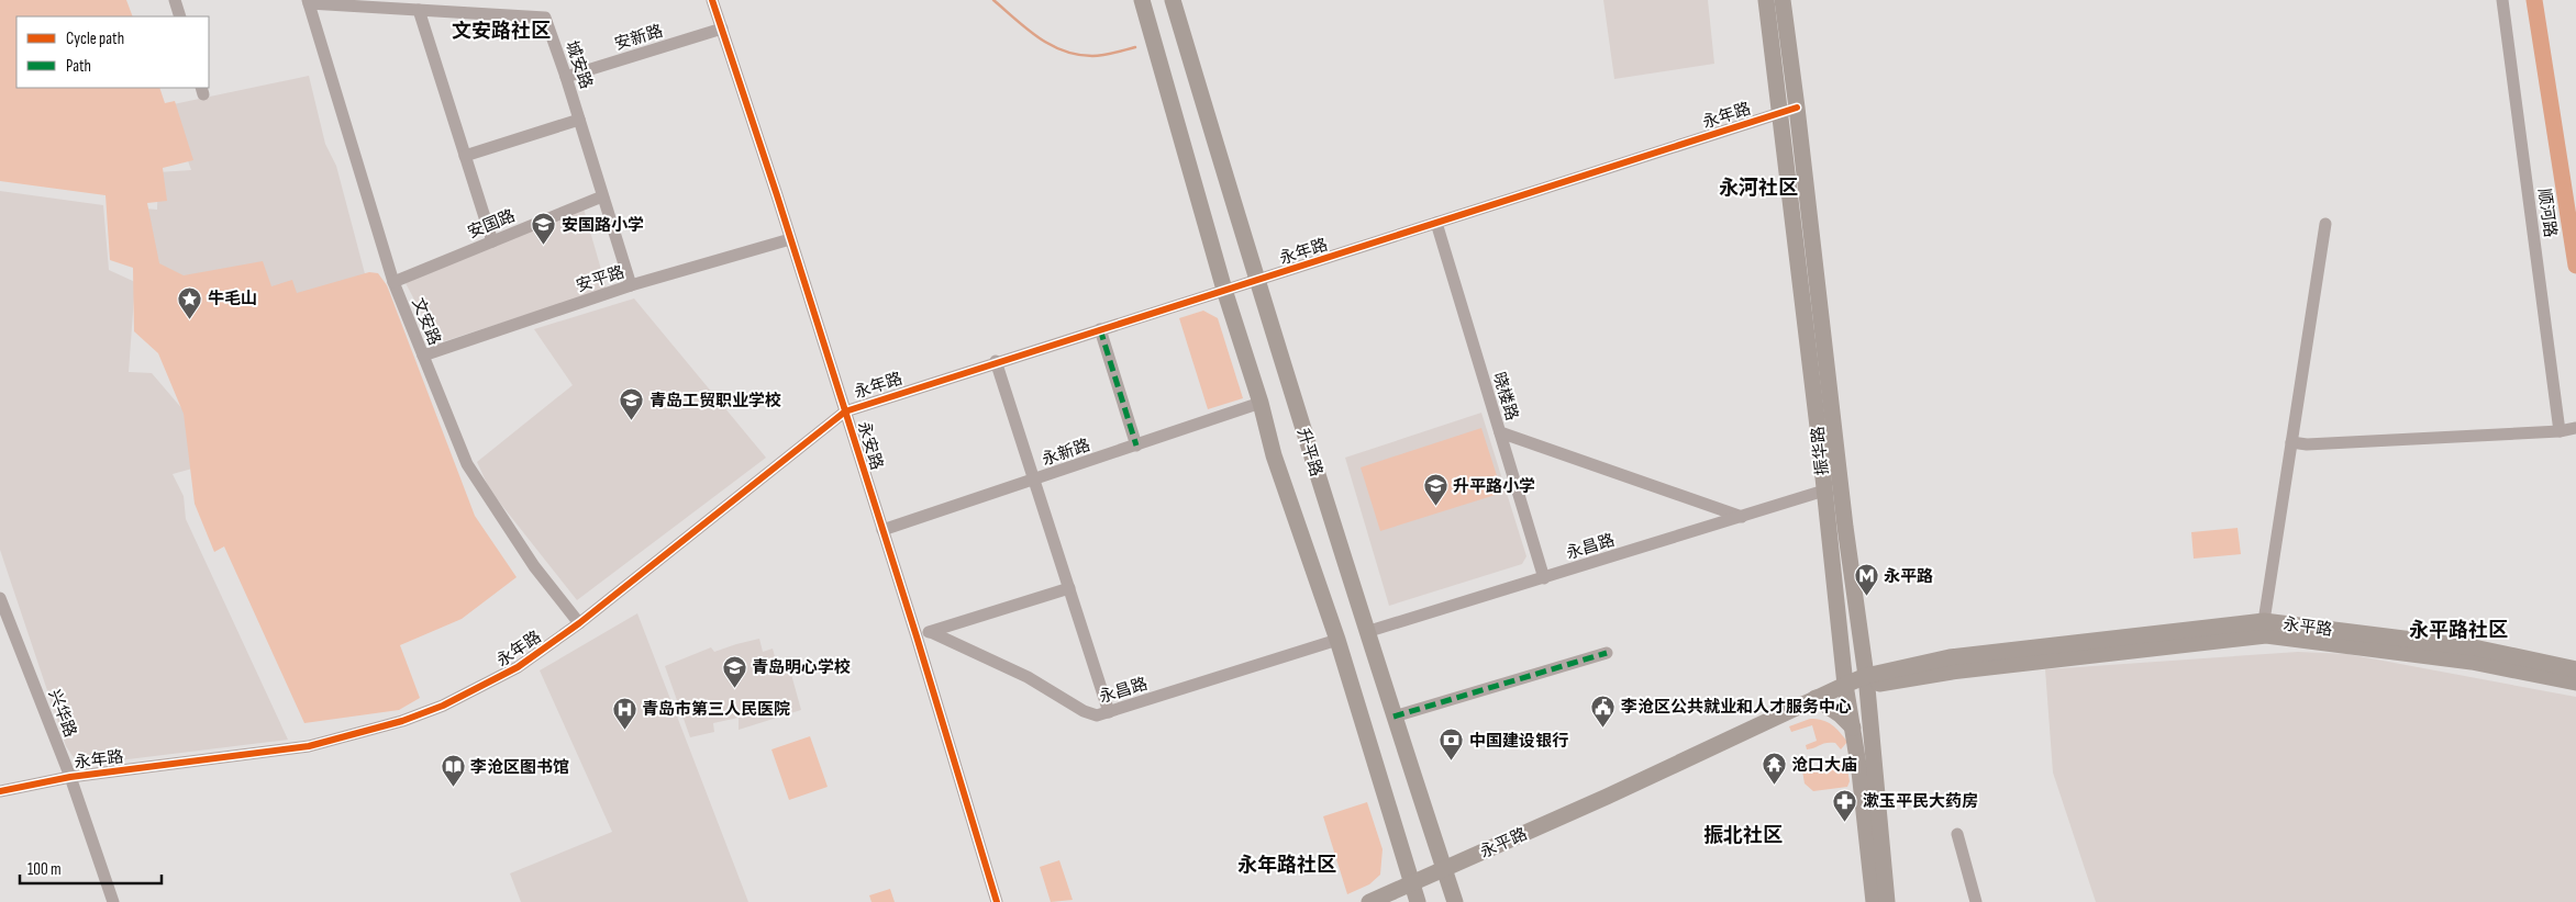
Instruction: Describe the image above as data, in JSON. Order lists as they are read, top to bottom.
{
  "streets": {
    "main road": ["振华路", "升平路", "永平路"],
    "street": [
      "安新路",
      "城安路",
      "永年路",
      "顺河路",
      "安国路",
      "安平路",
      "文安路",
      "晓楼路",
      "永安路",
      "永新路",
      "永昌路",
      "兴华路"
    ]
  },
  "crossings": [
    ["安新路", "城安路"],
    ["安新路", "永安路"],
    ["城安路", "安国路"],
    ["城安路", "安平路"],
    ["城安路", "文安路"],
    ["永年路", "文安路"],
    ["永年路", "晓楼路"],
    ["永年路", "永安路"],
    ["永年路", "振华路"],
    ["永年路", "升平路"],
    ["永年路", "兴华路"],
    ["安国路", "文安路"],
    ["安平路", "文安路"],
    ["安平路", "永安路"],
    ["晓楼路", "永昌路"],
    ["永安路", "永新路"],
    ["振华路", "永昌路"],
    ["振华路", "永平路"],
    ["永新路", "升平路"],
    ["升平路", "永昌路"],
    ["升平路", "永平路"]
  ],
  "districts": [
    "文安路社区",
    "永河社区",
    "永平路社区",
    "振北社区",
    "永年路社区"
  ],
  "places": {
    "school or university": [
      "安国路小学",
      "青岛工贸职业学校",
      "升平路小学",
      "青岛明心学校"
    ],
    "place": ["牛毛山"],
    "metro station": ["永平路"],
    "public building": ["李沧区公共就业和人才服务中心"],
    "hospital": ["青岛市第三人民医院"],
    "bank": ["中国建设银行"],
    "temple": ["沧口大庙"],
    "library": ["李沧区图书馆"],
    "pharmacy": ["漱玉平民大药房"]
  },
  "legend": ["Cycle path", "Path"],
  "scale_bar": "100 m"
}
